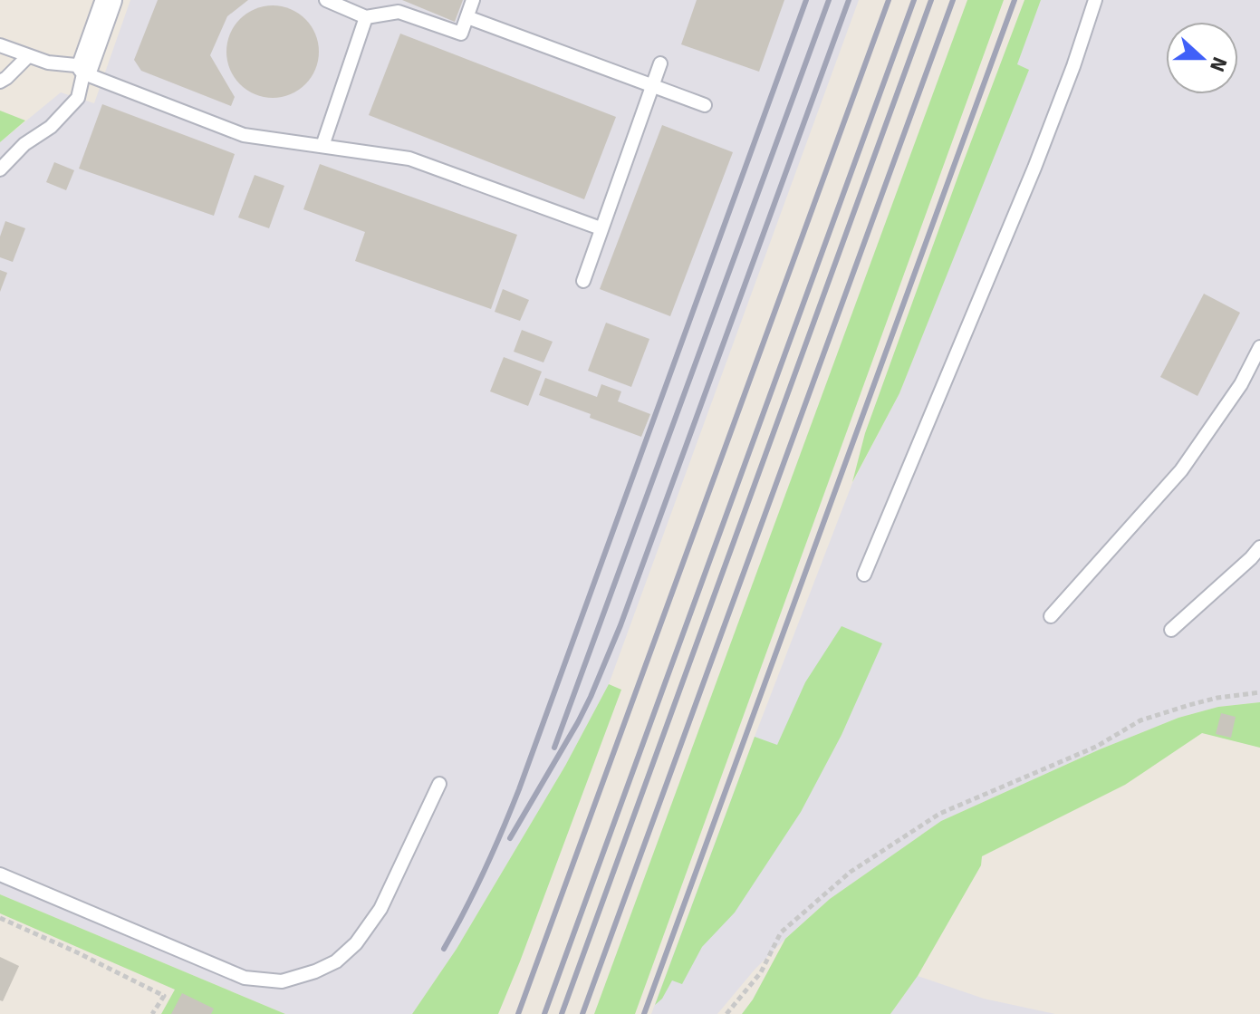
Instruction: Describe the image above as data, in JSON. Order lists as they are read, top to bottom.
{
  "north": "right"
}
